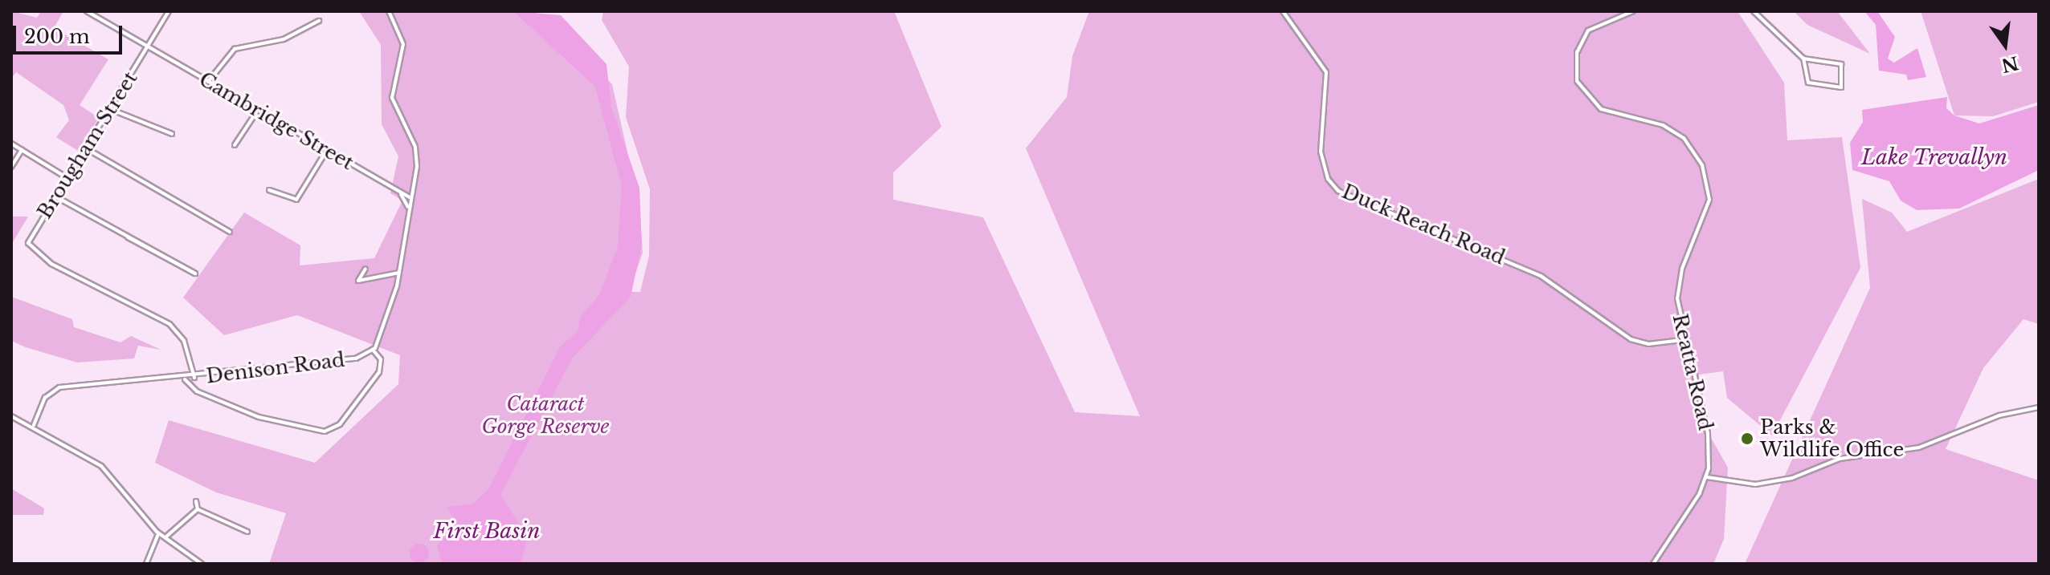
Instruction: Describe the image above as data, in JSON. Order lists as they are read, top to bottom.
{
  "streets": {
    "street": [
      "Cambridge Street",
      "Brougham Street",
      "Duck Reach Road",
      "Denison Road",
      "Reatta Road"
    ]
  },
  "crossings": [
    ["Cambridge Street", "Brougham Street"],
    ["Brougham Street", "Denison Road"],
    ["Duck Reach Road", "Reatta Road"]
  ],
  "water": ["Lake Trevallyn", "First Basin"],
  "parks": ["Cataract Gorge Reserve"],
  "places": ["Parks & Wildlife Office"],
  "scale_bar": "200 m",
  "north": "bottom"
}
